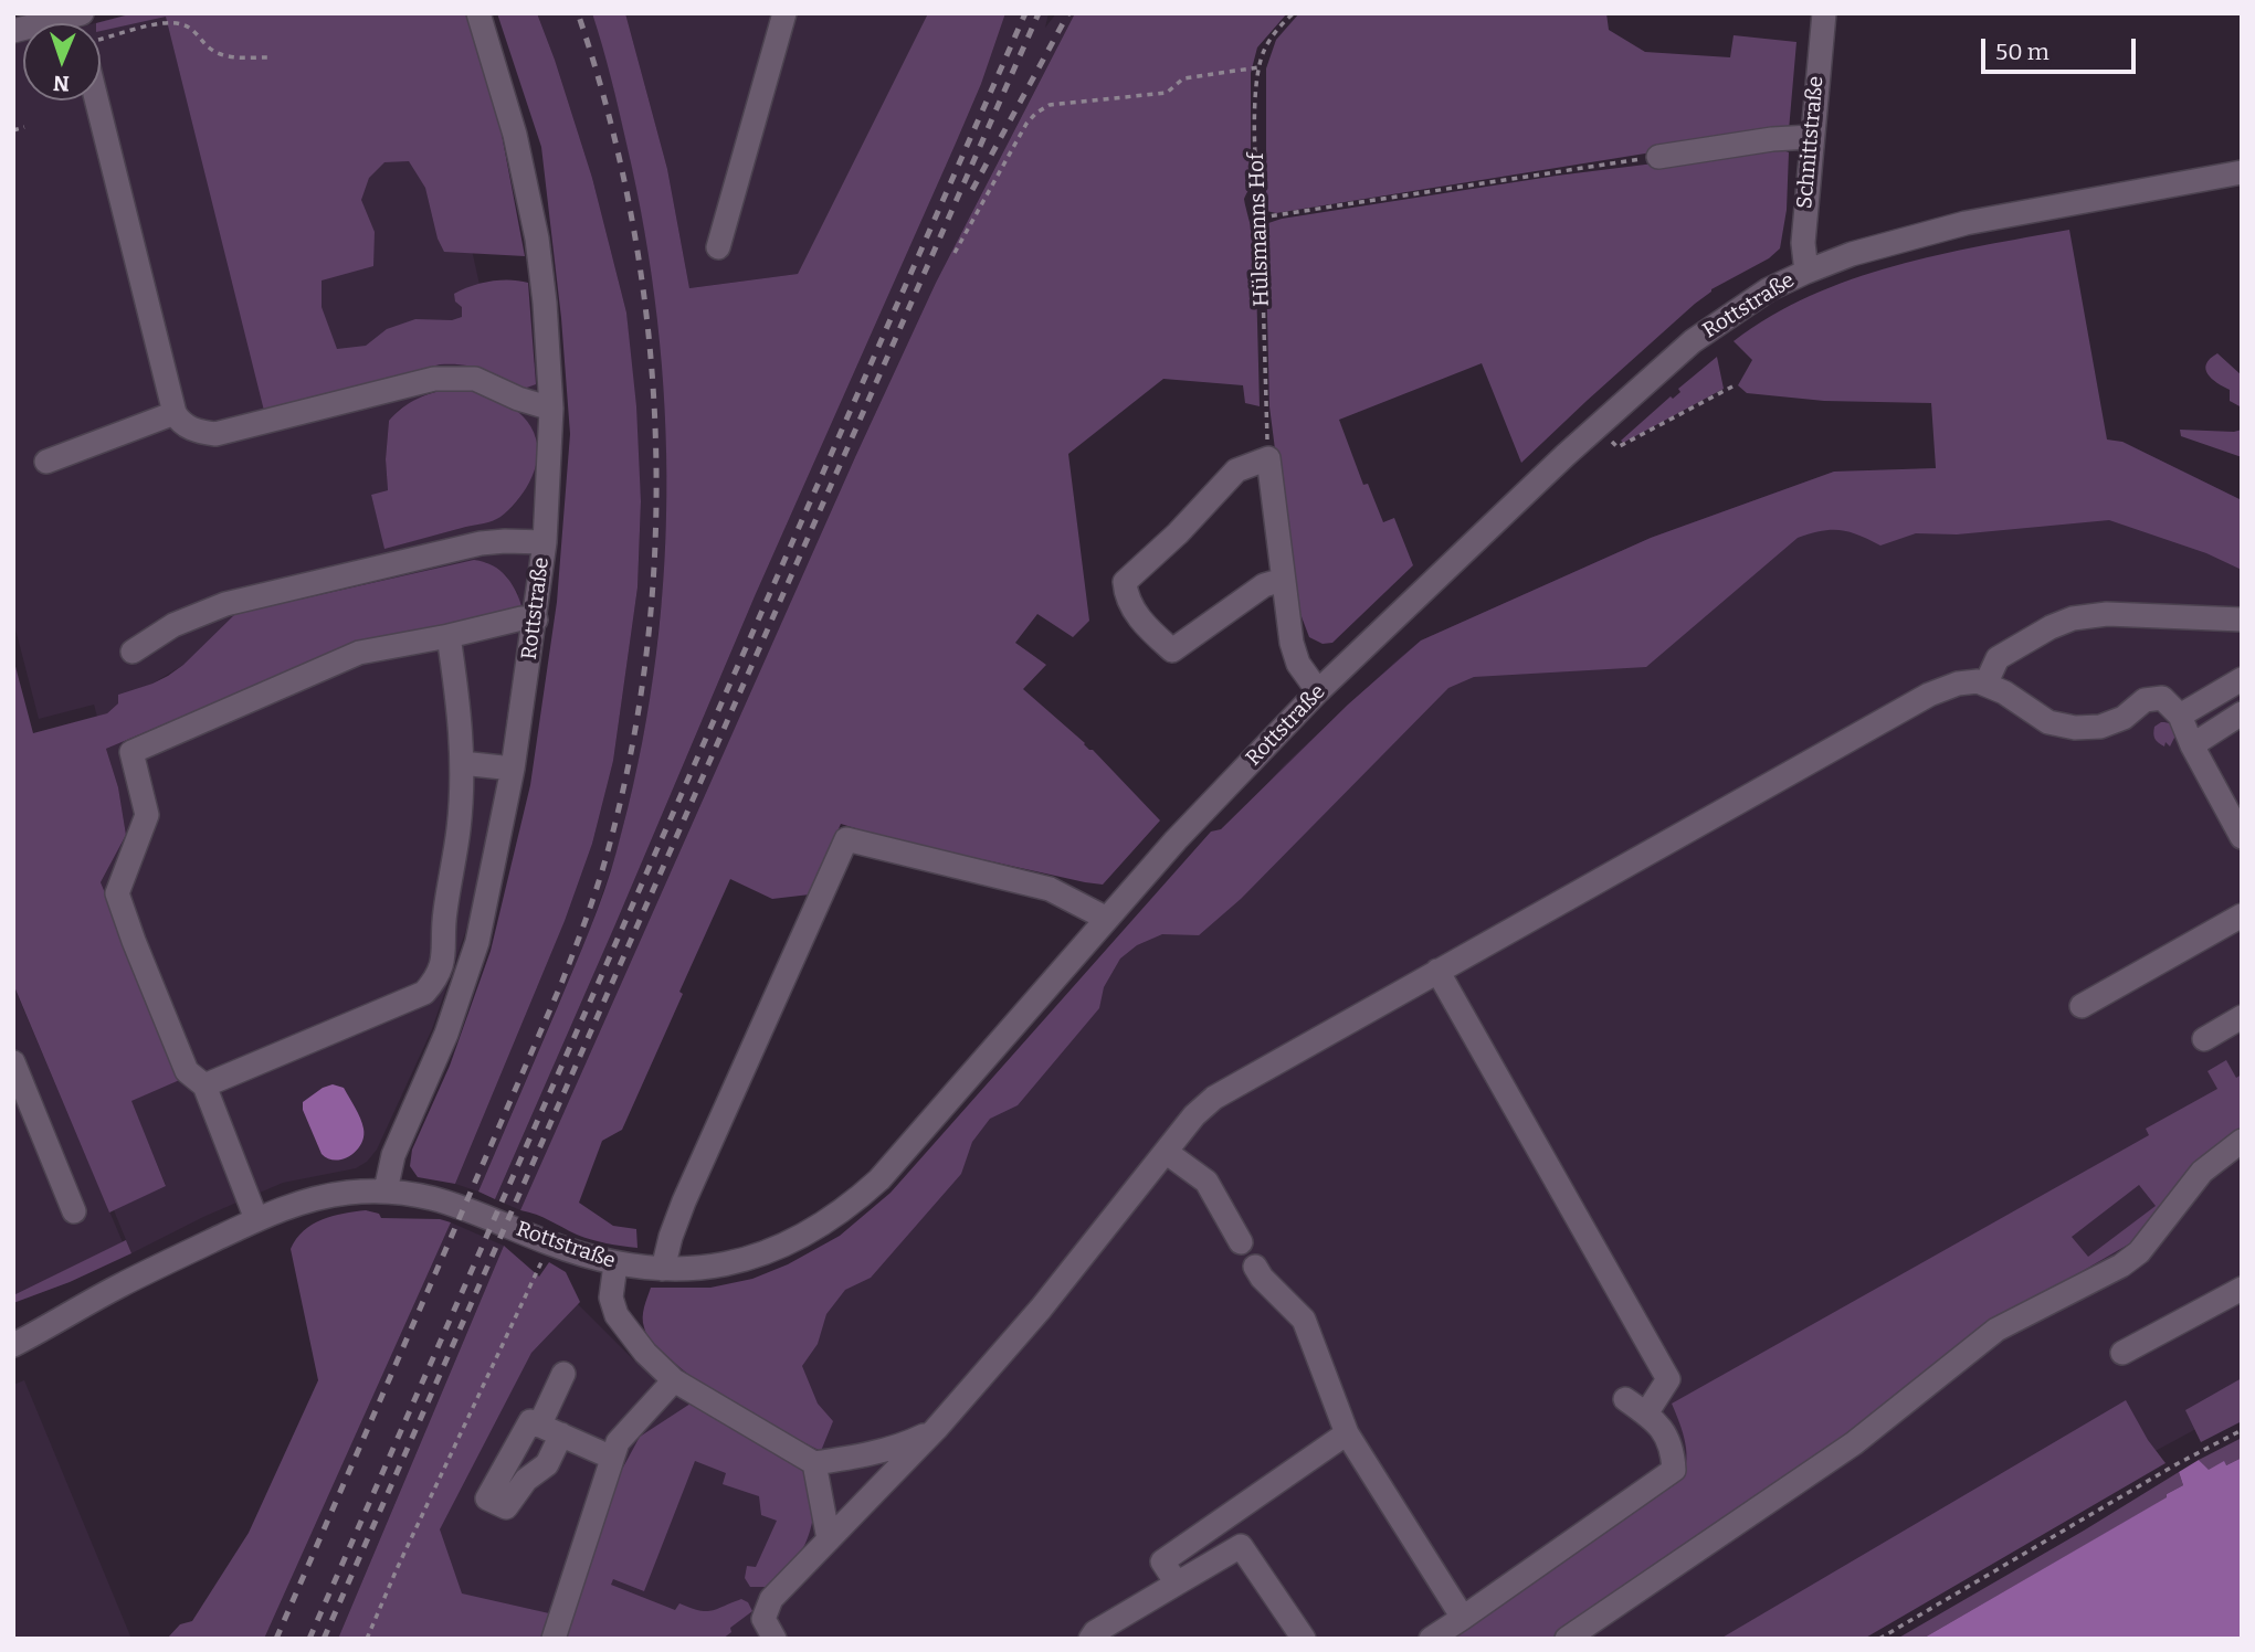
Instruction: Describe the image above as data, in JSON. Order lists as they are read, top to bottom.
{
  "streets": {
    "street": ["Schnittstraße", "Rottstraße"],
    "path": ["Hülsmanns Hof"]
  },
  "crossings": [
    ["Schnittstraße", "Rottstraße"]
  ],
  "scale_bar": "50 m",
  "north": "bottom"
}
